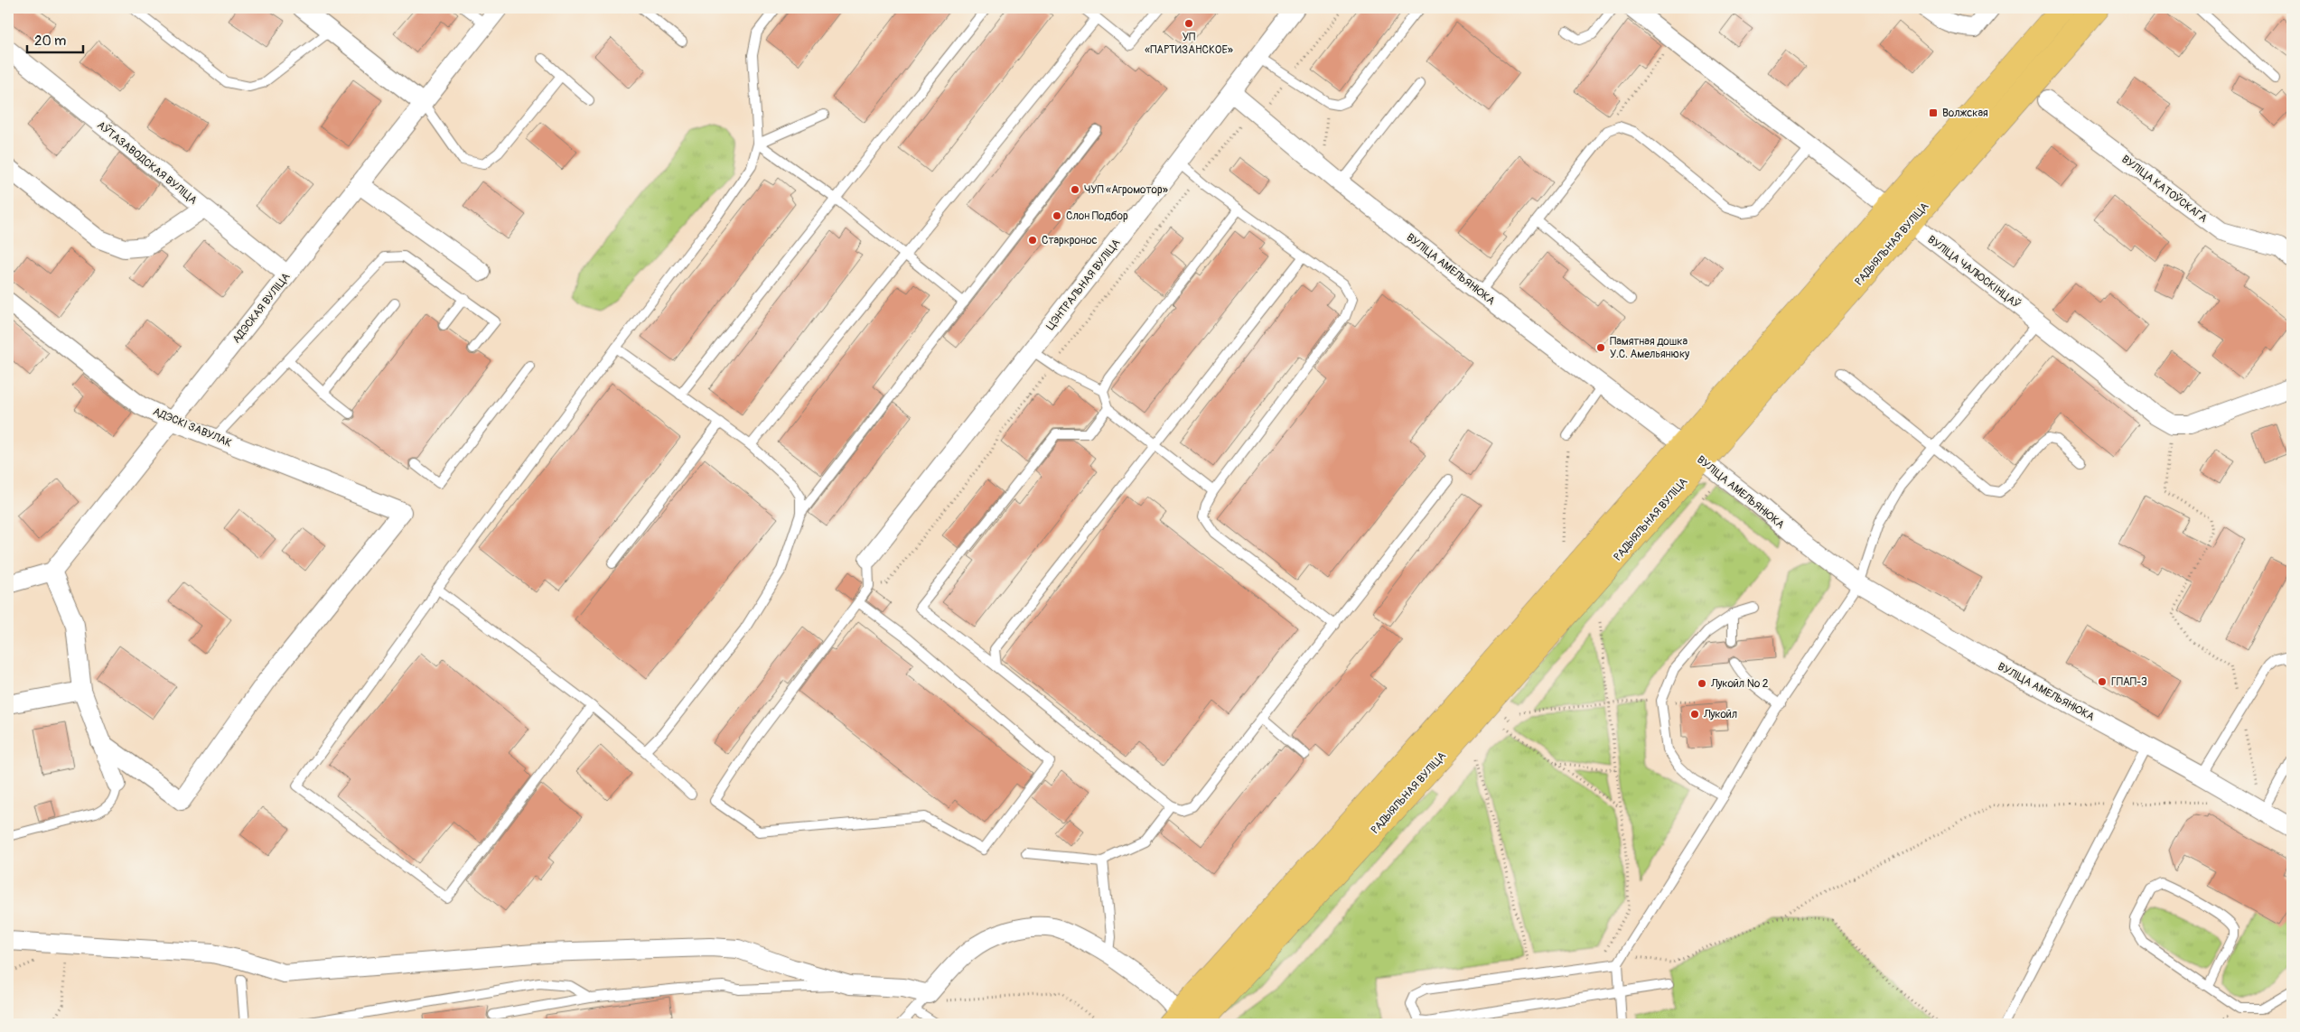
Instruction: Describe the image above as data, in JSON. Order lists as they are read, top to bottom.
{
  "streets": {
    "main road": ["РАДЫЯЛЬНАЯ ВУЛІЦА"],
    "street": [
      "АЎТАЗАВОДСКАЯ ВУЛІЦА",
      "ВУЛІЦА КАТОЎСКАГА",
      "ВУЛІЦА АМЕЛЬЯНЮКА",
      "ВУЛІЦА ЧАЛЮСКІНЦАЎ",
      "ЦЭНТРАЛЬНАЯ ВУЛІЦА",
      "АДЭСКАЯ ВУЛІЦА",
      "АДЭСКІ ЗАВУЛАК"
    ]
  },
  "crossings": [
    ["АЎТАЗАВОДСКАЯ ВУЛІЦА", "АДЭСКАЯ ВУЛІЦА"],
    ["РАДЫЯЛЬНАЯ ВУЛІЦА", "ВУЛІЦА АМЕЛЬЯНЮКА"],
    ["РАДЫЯЛЬНАЯ ВУЛІЦА", "ВУЛІЦА ЧАЛЮСКІНЦАЎ"],
    ["ВУЛІЦА АМЕЛЬЯНЮКА", "ЦЭНТРАЛЬНАЯ ВУЛІЦА"],
    ["АДЭСКАЯ ВУЛІЦА", "АДЭСКІ ЗАВУЛАК"]
  ],
  "places": {
    "other": [
      "УП «ПАРТИЗАНСКОЕ»",
      "ЧУП «Агромотор»",
      "Слон Подбор",
      "Старкронос",
      "Памятная дошка У.С. Амельянюку",
      "ГПАП-3",
      "Лукойл № 2",
      "Лукойл"
    ],
    "transit": ["Волжская"]
  },
  "scale_bar": "20 m"
}
